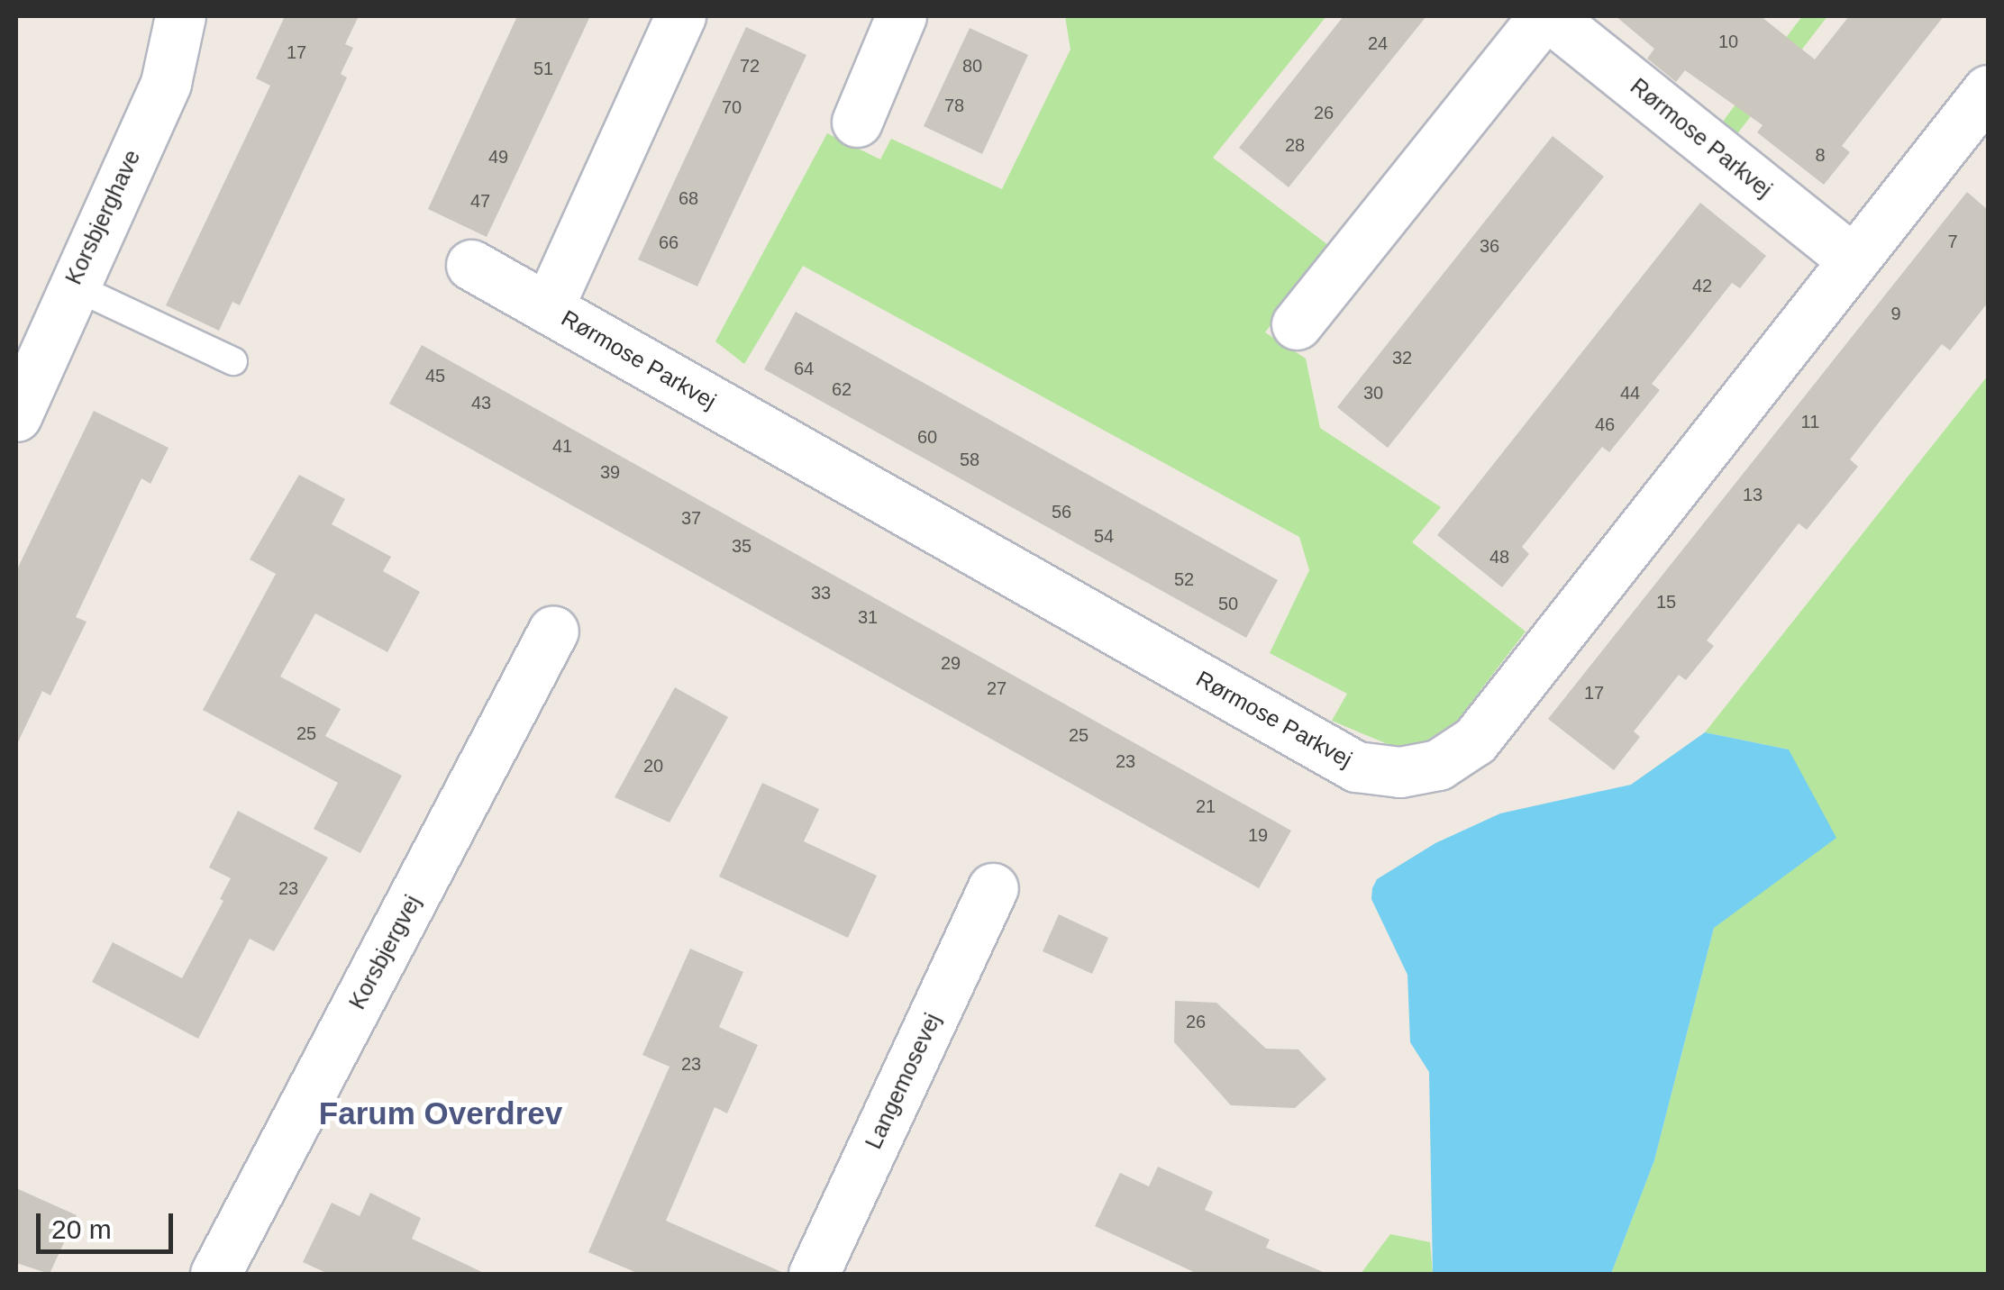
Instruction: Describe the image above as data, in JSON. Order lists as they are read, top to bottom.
{
  "streets": {
    "street": [
      "Rørmose Parkvej",
      "Korsbjerghave",
      "Korsbjergvej",
      "Langemosevej"
    ]
  },
  "districts": ["Farum Overdrev"],
  "house_numbers": [
    "10",
    "24",
    "17",
    "72",
    "80",
    "51",
    "78",
    "70",
    "26",
    "28",
    "8",
    "49",
    "68",
    "47",
    "7",
    "66",
    "36",
    "42",
    "9",
    "32",
    "64",
    "45",
    "62",
    "30",
    "44",
    "43",
    "11",
    "46",
    "60",
    "41",
    "58",
    "39",
    "13",
    "56",
    "37",
    "54",
    "35",
    "48",
    "52",
    "33",
    "15",
    "50",
    "31",
    "29",
    "27",
    "17",
    "25",
    "25",
    "23",
    "20",
    "21",
    "19",
    "23",
    "26",
    "23"
  ],
  "scale_bar": "20 m"
}
